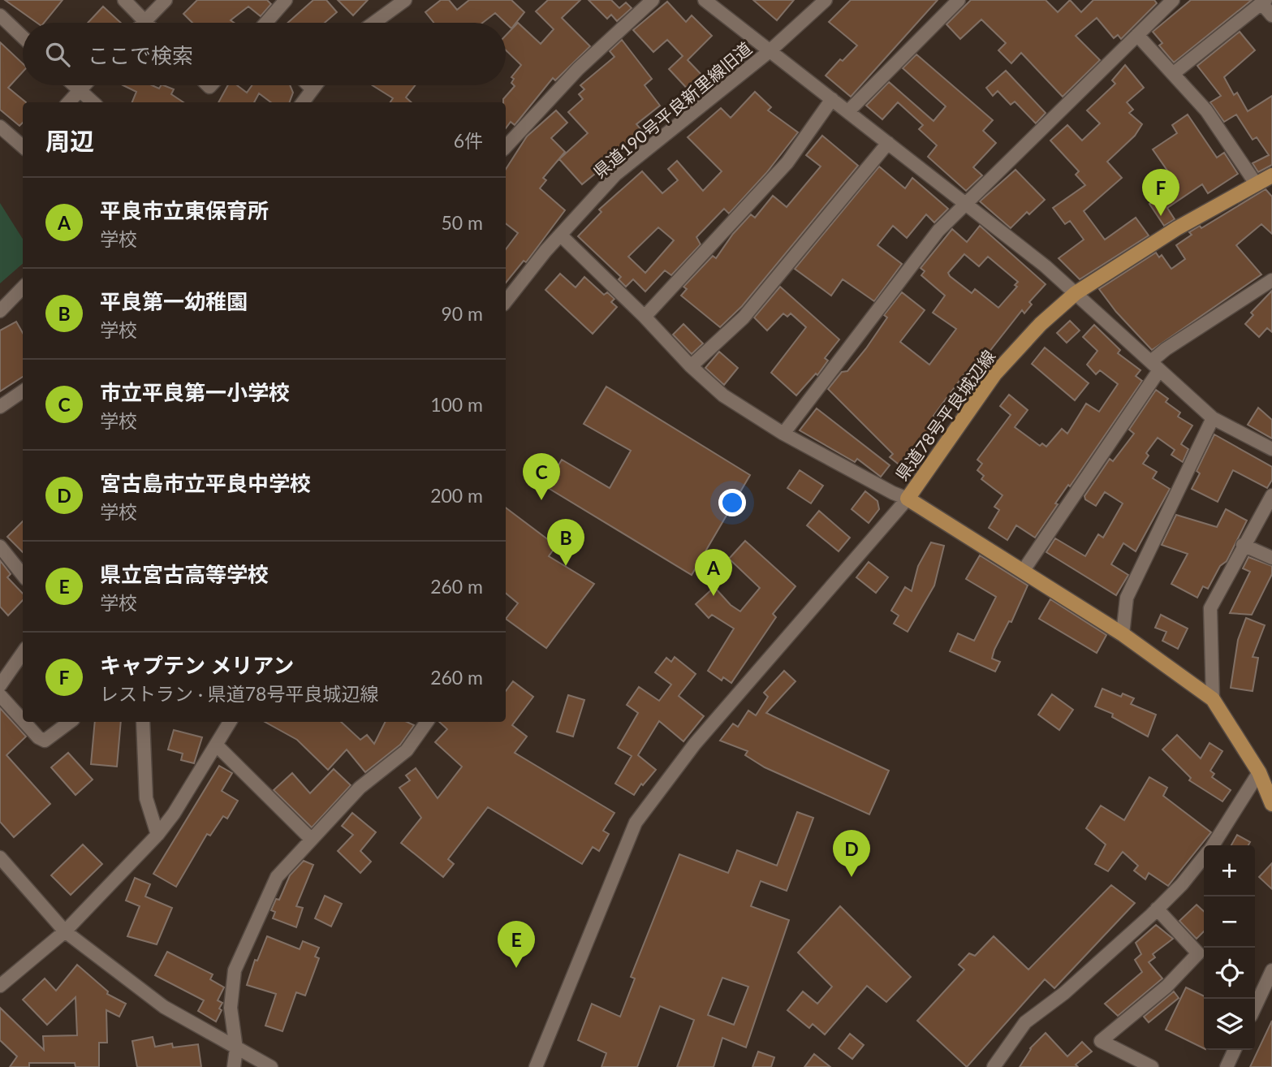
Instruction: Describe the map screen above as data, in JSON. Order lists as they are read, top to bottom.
{
  "streets": {
    "main road": ["県道78号平良城辺線"],
    "street": ["県道190号平良新里線旧道"]
  },
  "page": {
    "search": "ここで検索",
    "heading": ["周辺", "6件"],
    "pins": [
      "F",
      "C",
      "B",
      "A",
      "D",
      "E"
    ],
    "list": [
      {
        "mark": "A",
        "name": "平良市立東保育所",
        "note": "学校",
        "value": "50 m"
      },
      {
        "mark": "B",
        "name": "平良第一幼稚園",
        "note": "学校",
        "value": "90 m"
      },
      {
        "mark": "C",
        "name": "市立平良第一小学校",
        "note": "学校",
        "value": "100 m"
      },
      {
        "mark": "D",
        "name": "宮古島市立平良中学校",
        "note": "学校",
        "value": "200 m"
      },
      {
        "mark": "E",
        "name": "県立宮古高等学校",
        "note": "学校",
        "value": "260 m"
      },
      {
        "mark": "F",
        "name": "キャプテン メリアン",
        "note": "レストラン · 県道78号平良城辺線",
        "value": "260 m"
      }
    ],
    "map_buttons": ["+", "−"]
  }
}
